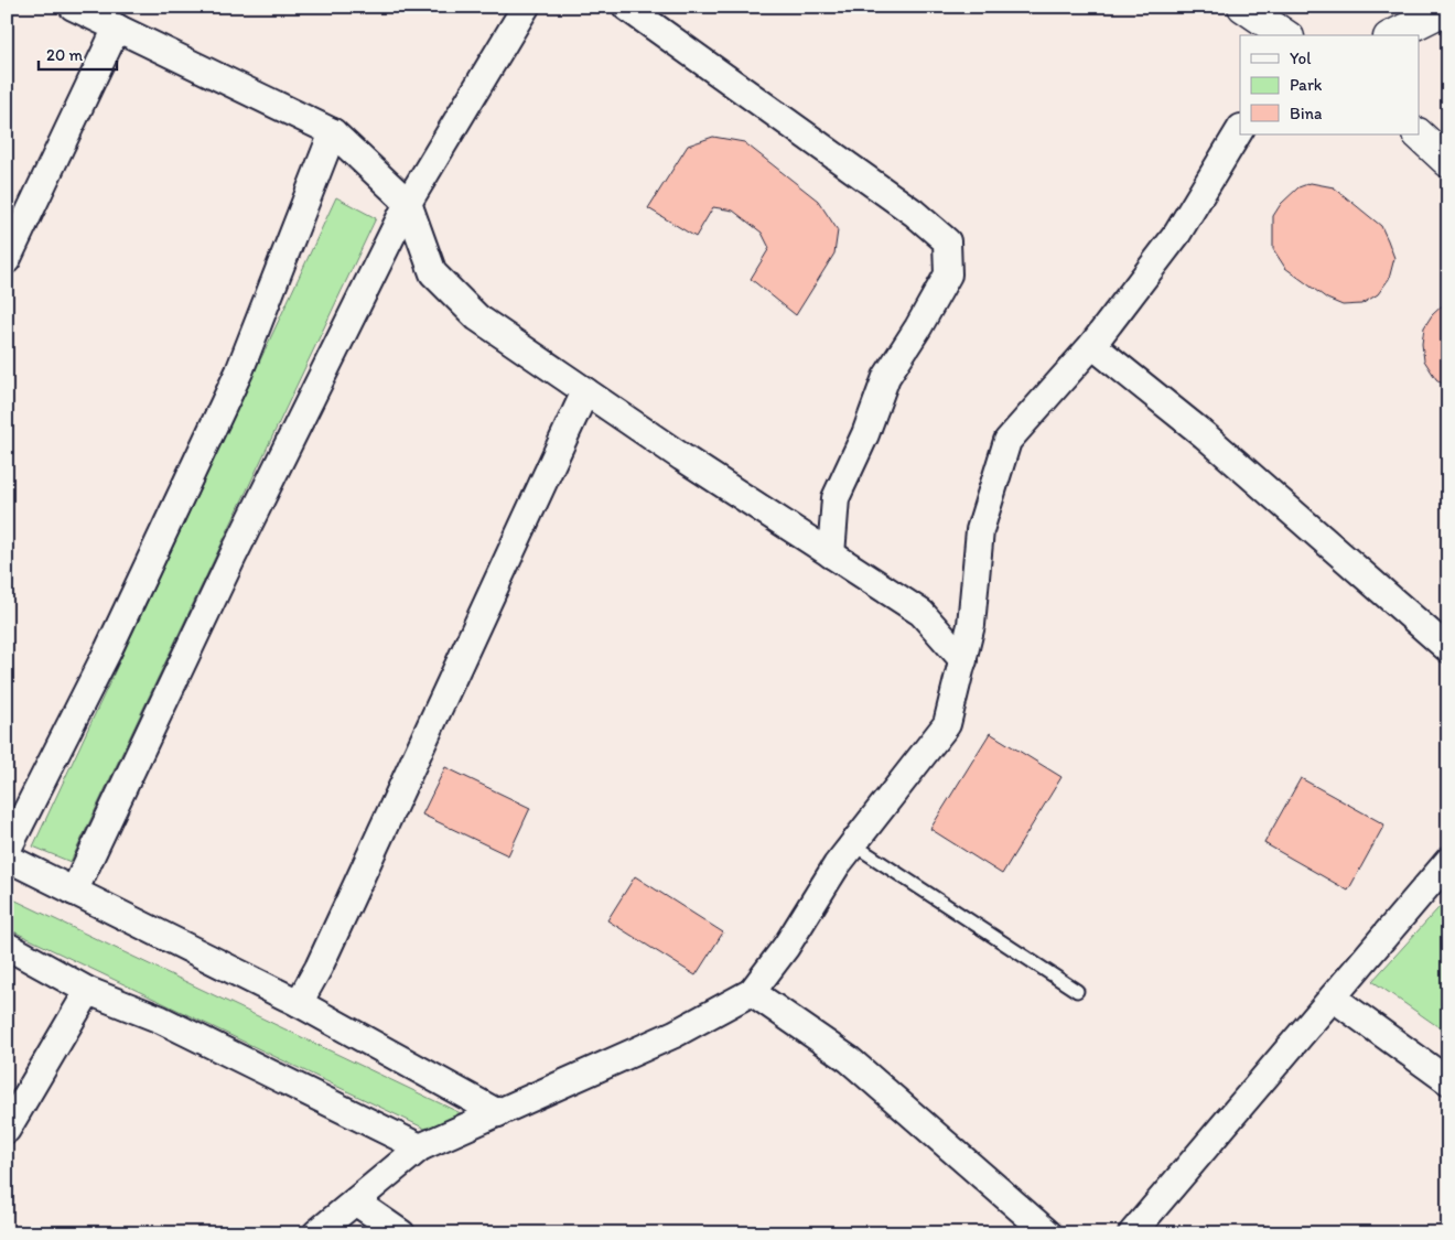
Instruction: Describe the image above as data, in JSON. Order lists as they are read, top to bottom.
{
  "legend": ["Yol", "Park", "Bina"],
  "scale_bar": "20 m"
}
